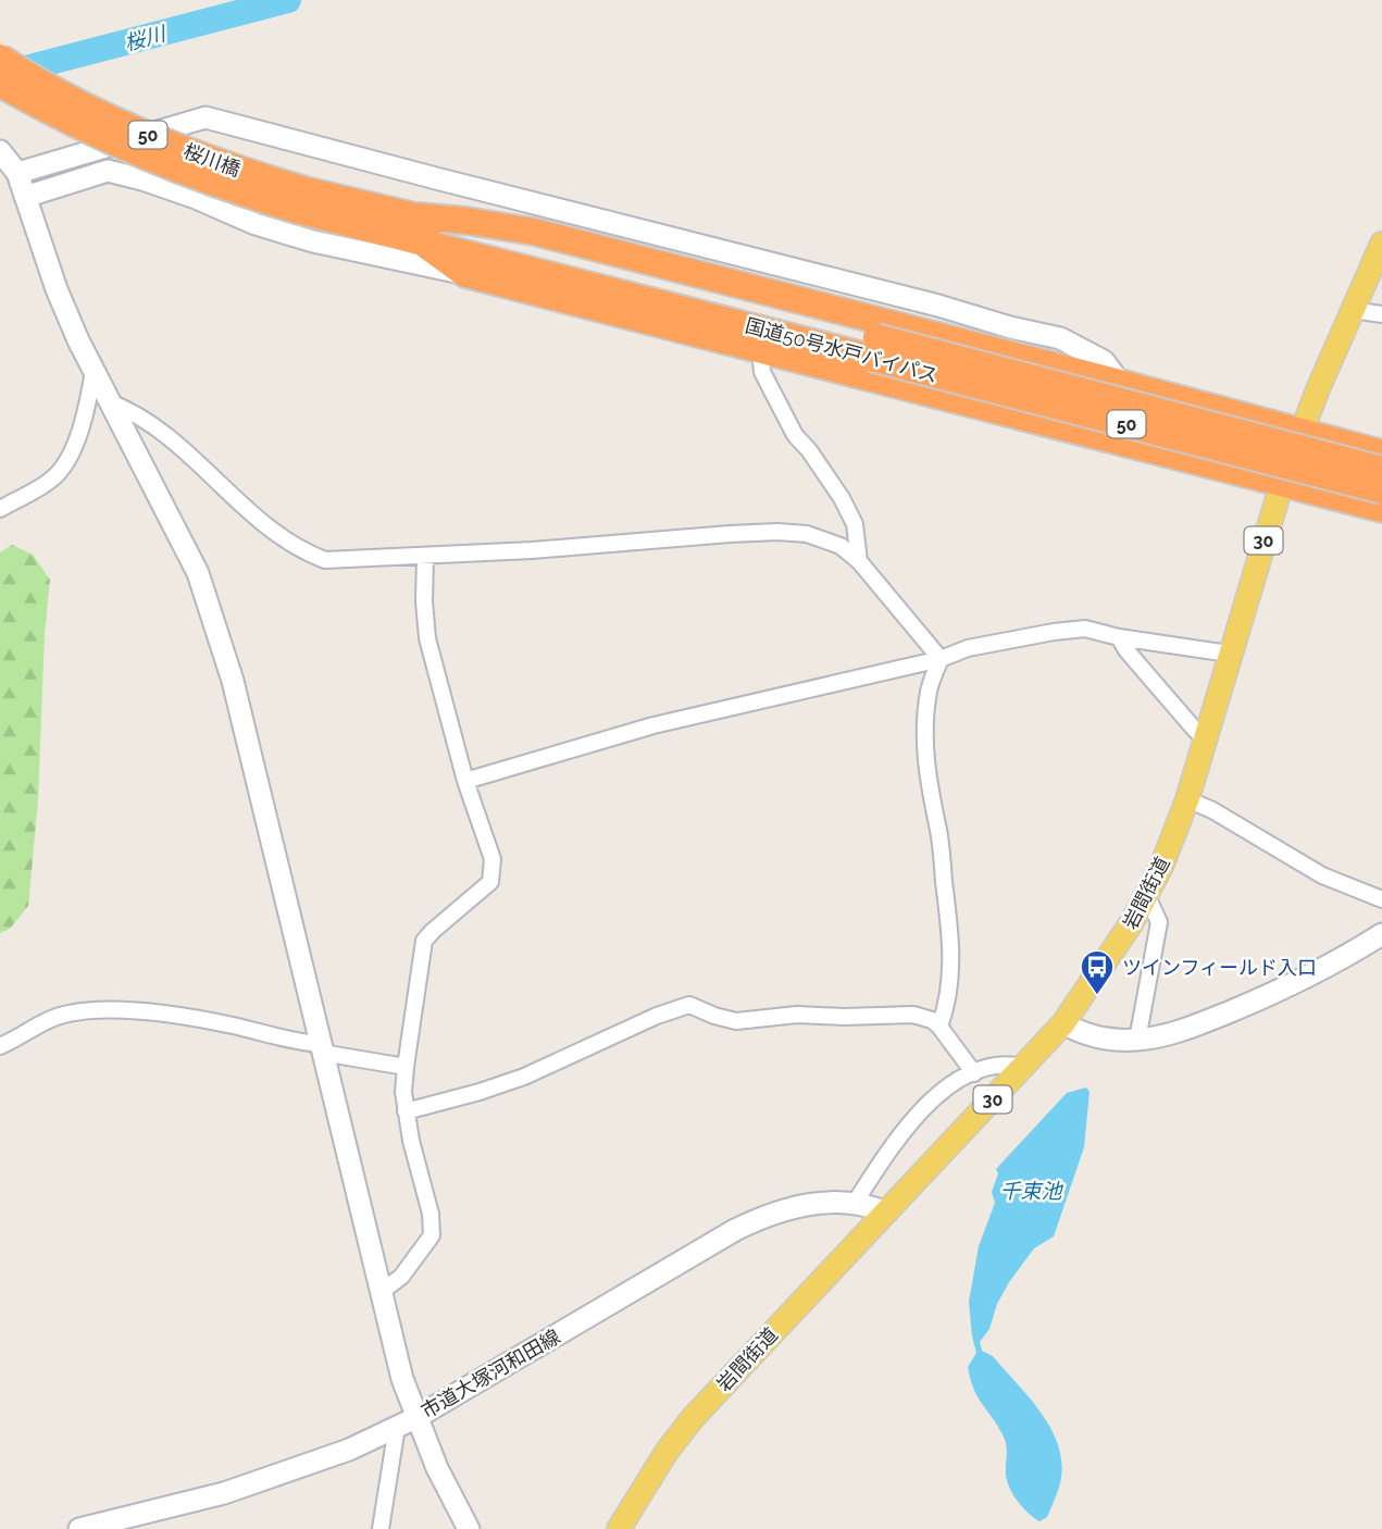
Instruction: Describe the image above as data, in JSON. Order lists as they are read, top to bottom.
{
  "streets": {
    "highway": ["50", "桜川橋", "国道50号水戸バイパス"],
    "main road": ["30", "岩間街道"],
    "street": ["市道大塚河和田線"]
  },
  "crossings": [
    ["桜川橋", "国道50号水戸バイパス"],
    ["岩間街道", "市道大塚河和田線"]
  ],
  "water": ["桜川", "千束池"],
  "places": {
    "bus stop": ["ツインフィールド入口"]
  }
}
